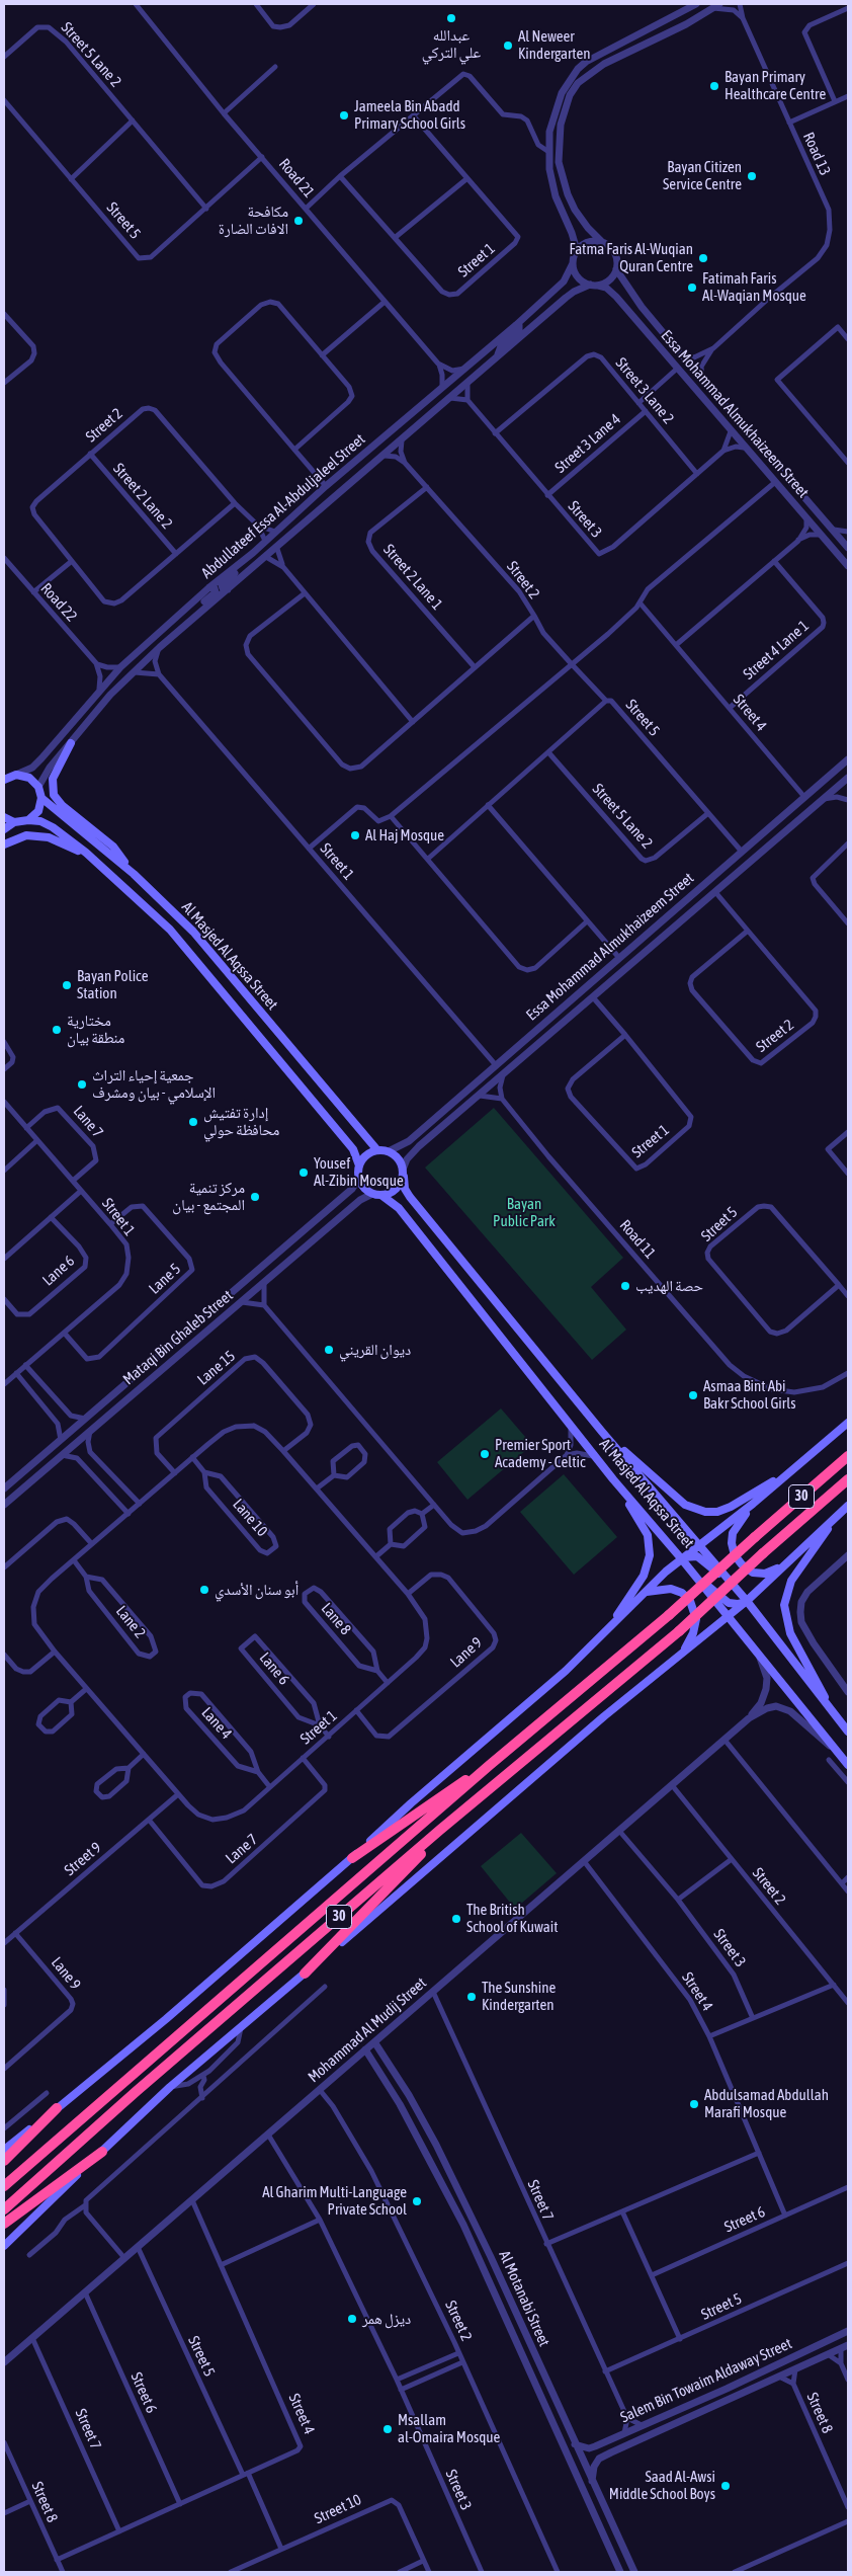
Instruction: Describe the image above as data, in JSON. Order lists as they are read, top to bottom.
{
  "streets": {
    "highway": ["30"],
    "main road": ["Al Masjed Al Aqssa Street"],
    "street": [
      "Street 5 Lane 2",
      "Road 13",
      "Road 21",
      "Street 5",
      "Street 1",
      "Street 3 Lane 2",
      "Essa Mohammad Almukhaizeem Street",
      "Street 2",
      "Street 3 Lane 4",
      "Street 2 Lane 2",
      "Abdullateef Essa Al-Abduljaleel Street",
      "Street 3",
      "Street 2 Lane 1",
      "Road 22",
      "Street 4 Lane 1",
      "Street 4",
      "Lane 7",
      "Road 11",
      "Lane 6",
      "Lane 5",
      "Mataqi Bin Ghaleb Street",
      "Lane 15",
      "Lane 10",
      "Lane 8",
      "Lane 2",
      "Lane 9",
      "Lane 4",
      "Street 9",
      "Mohammad Al Mudij Street",
      "Street 7",
      "Street 6",
      "Al Motanabi Street",
      "Salem Bin Towaim Aldaway Street",
      "Street 8",
      "Street 10"
    ]
  },
  "crossings": [
    ["Street 5 Lane 2", "Street 5"],
    ["Road 13", "Essa Mohammad Almukhaizeem Street"],
    ["Road 21", "Street 5"],
    ["Street 5", "Essa Mohammad Almukhaizeem Street"],
    ["Street 5", "Street 4"],
    ["Street 5", "Mohammad Al Mudij Street"],
    ["Street 5", "Street 7"],
    ["Street 5", "Street 10"],
    ["Street 1", "Essa Mohammad Almukhaizeem Street"],
    ["Street 1", "Lane 7"],
    ["Street 1", "Lane 6"],
    ["Street 1", "Lane 5"],
    ["Street 1", "Lane 15"],
    ["Street 1", "Lane 10"],
    ["Street 1", "Lane 8"],
    ["Street 1", "Lane 2"],
    ["Street 1", "Lane 9"],
    ["Street 1", "Lane 4"],
    ["Street 1", "Street 9"],
    ["Street 3 Lane 2", "Street 3 Lane 4"],
    ["Street 3 Lane 2", "Street 3"],
    ["Essa Mohammad Almukhaizeem Street", "Street 2"],
    ["Essa Mohammad Almukhaizeem Street", "Abdullateef Essa Al-Abduljaleel Street"],
    ["Essa Mohammad Almukhaizeem Street", "Street 3"],
    ["Essa Mohammad Almukhaizeem Street", "Street 4"],
    ["Essa Mohammad Almukhaizeem Street", "Al Masjed Al Aqssa Street"],
    ["Essa Mohammad Almukhaizeem Street", "Mataqi Bin Ghaleb Street"],
    ["Street 2", "Street 2 Lane 2"],
    ["Street 2", "Abdullateef Essa Al-Abduljaleel Street"],
    ["Street 2", "Street 2 Lane 1"],
    ["Street 2", "Mohammad Al Mudij Street"],
    ["Street 3 Lane 4", "Street 3"],
    ["Street 3", "Mohammad Al Mudij Street"],
    ["Street 4 Lane 1", "Street 4"],
    ["Street 4", "Mohammad Al Mudij Street"],
    ["Street 4", "Street 7"],
    ["Street 4", "Street 6"],
    ["Street 4", "Street 8"],
    ["Al Masjed Al Aqssa Street", "Mataqi Bin Ghaleb Street"],
    ["Al Masjed Al Aqssa Street", "Mohammad Al Mudij Street"],
    ["Lane 7", "Street 9"],
    ["Lane 9", "Street 9"],
    ["Mohammad Al Mudij Street", "Street 7"],
    ["Mohammad Al Mudij Street", "Street 6"],
    ["Mohammad Al Mudij Street", "Al Motanabi Street"],
    ["Al Motanabi Street", "Salem Bin Towaim Aldaway Street"],
    ["Salem Bin Towaim Aldaway Street", "Street 8"]
  ],
  "parks": ["Bayan Public Park"],
  "places": [
    "عبدالله علي التركي",
    "Al Neweer Kindergarten",
    "Bayan Primary Healthcare Centre",
    "Jameela Bin Abadd Primary School Girls",
    "Bayan Citizen Service Centre",
    "مكافحة الافات الضارة",
    "Fatma Faris Al-Wuqian Quran Centre",
    "Fatimah Faris Al-Waqian Mosque",
    "Al Haj Mosque",
    "Bayan Police Station",
    "مختارية منطقة بيان",
    "جمعية إحياء التراث الإسلامي - بيان ومشرف",
    "إدارة تفتيش محافظة حولي",
    "Yousef Al-Zibin Mosque",
    "مركز تنمية المجتمع - بيان",
    "حصة الهديب",
    "ديوان القريني",
    "Asmaa Bint Abi Bakr School Girls",
    "Premier Sport Academy - Celtic",
    "أبو سنان الأسدي",
    "The British School of Kuwait",
    "The Sunshine Kindergarten",
    "Abdulsamad Abdullah Marafi Mosque",
    "Al Gharim Multi-Language Private School",
    "ديزل همر",
    "Msallam al-Omaira Mosque",
    "Saad Al-Awsi Middle School Boys"
  ]
}
